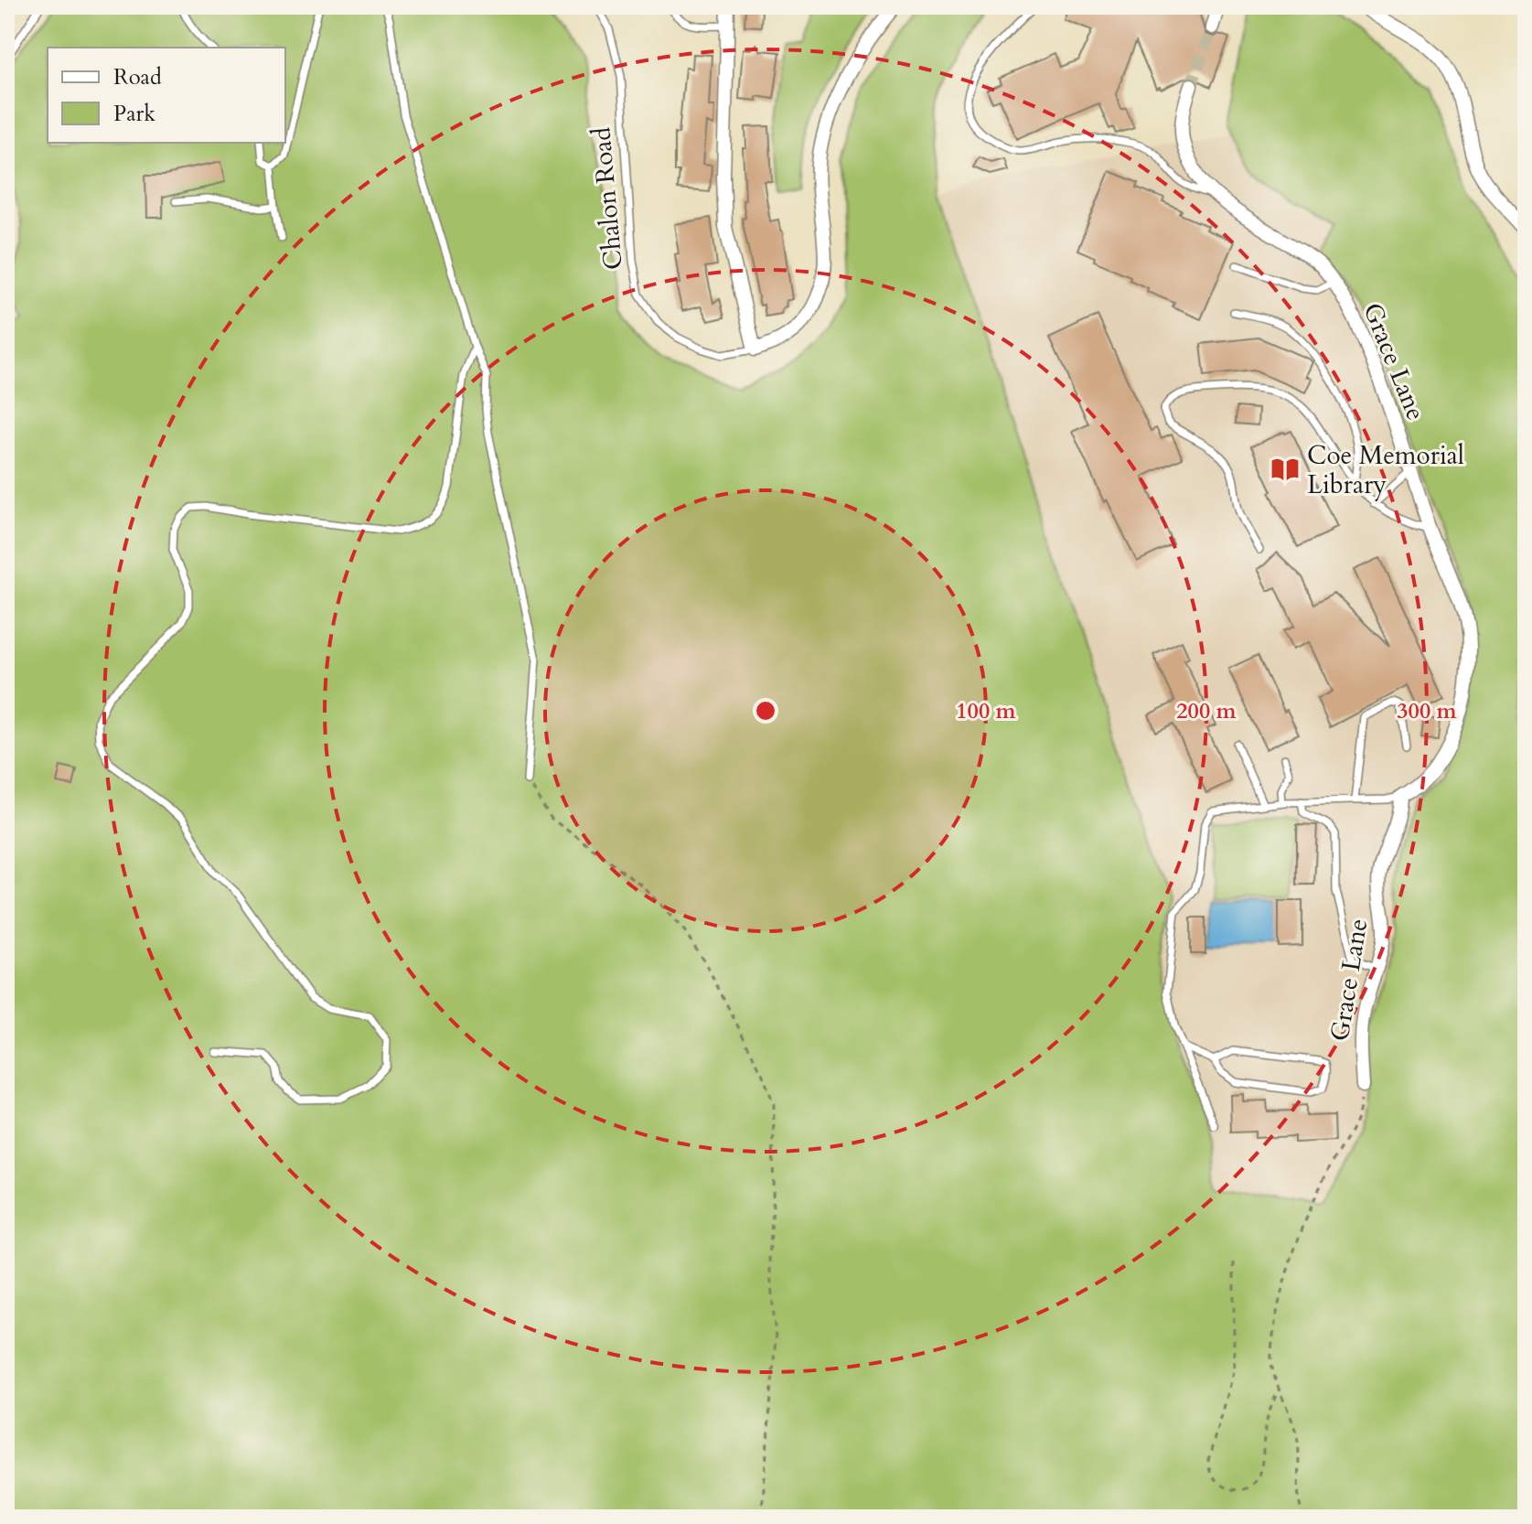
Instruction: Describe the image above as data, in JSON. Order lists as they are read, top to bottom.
{
  "streets": {
    "street": ["Chalon Road", "Grace Lane"]
  },
  "places": {
    "library": ["Coe Memorial Library"]
  },
  "legend": ["Road", "Park"],
  "rings": ["100 m", "200 m", "300 m"]
}
